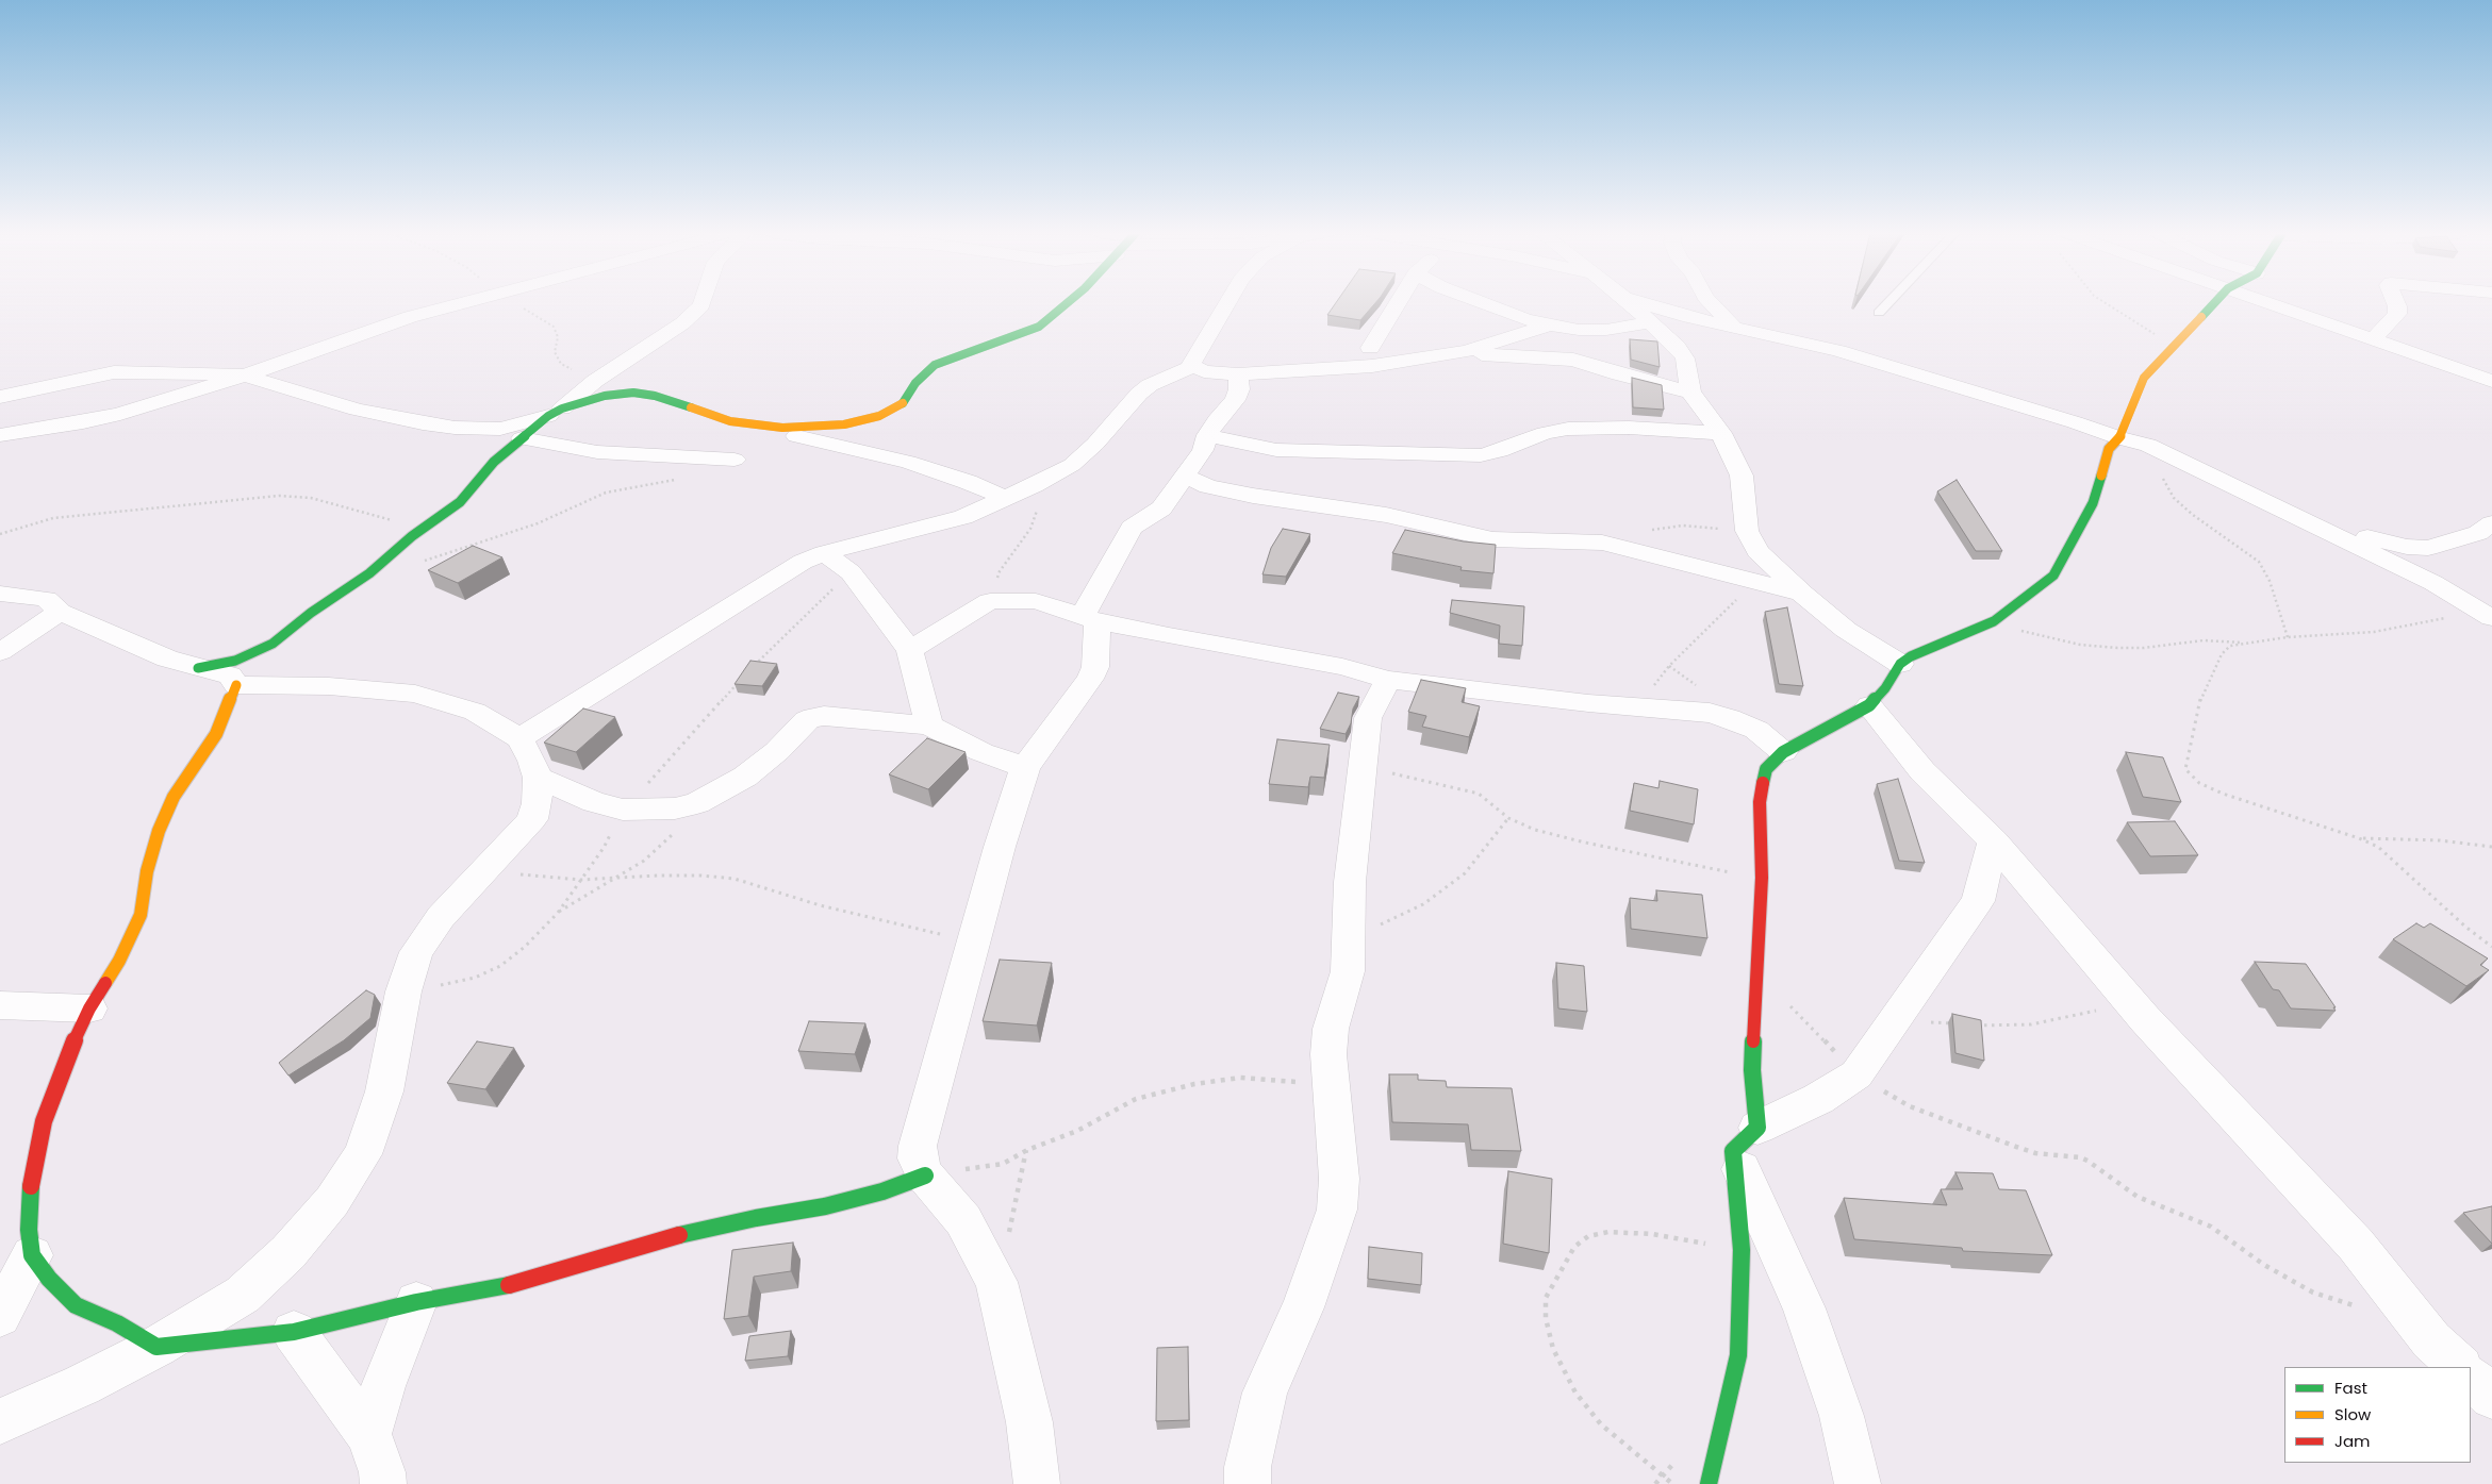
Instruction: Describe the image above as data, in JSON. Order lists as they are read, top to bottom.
{
  "legend": ["Fast", "Slow", "Jam"]
}
